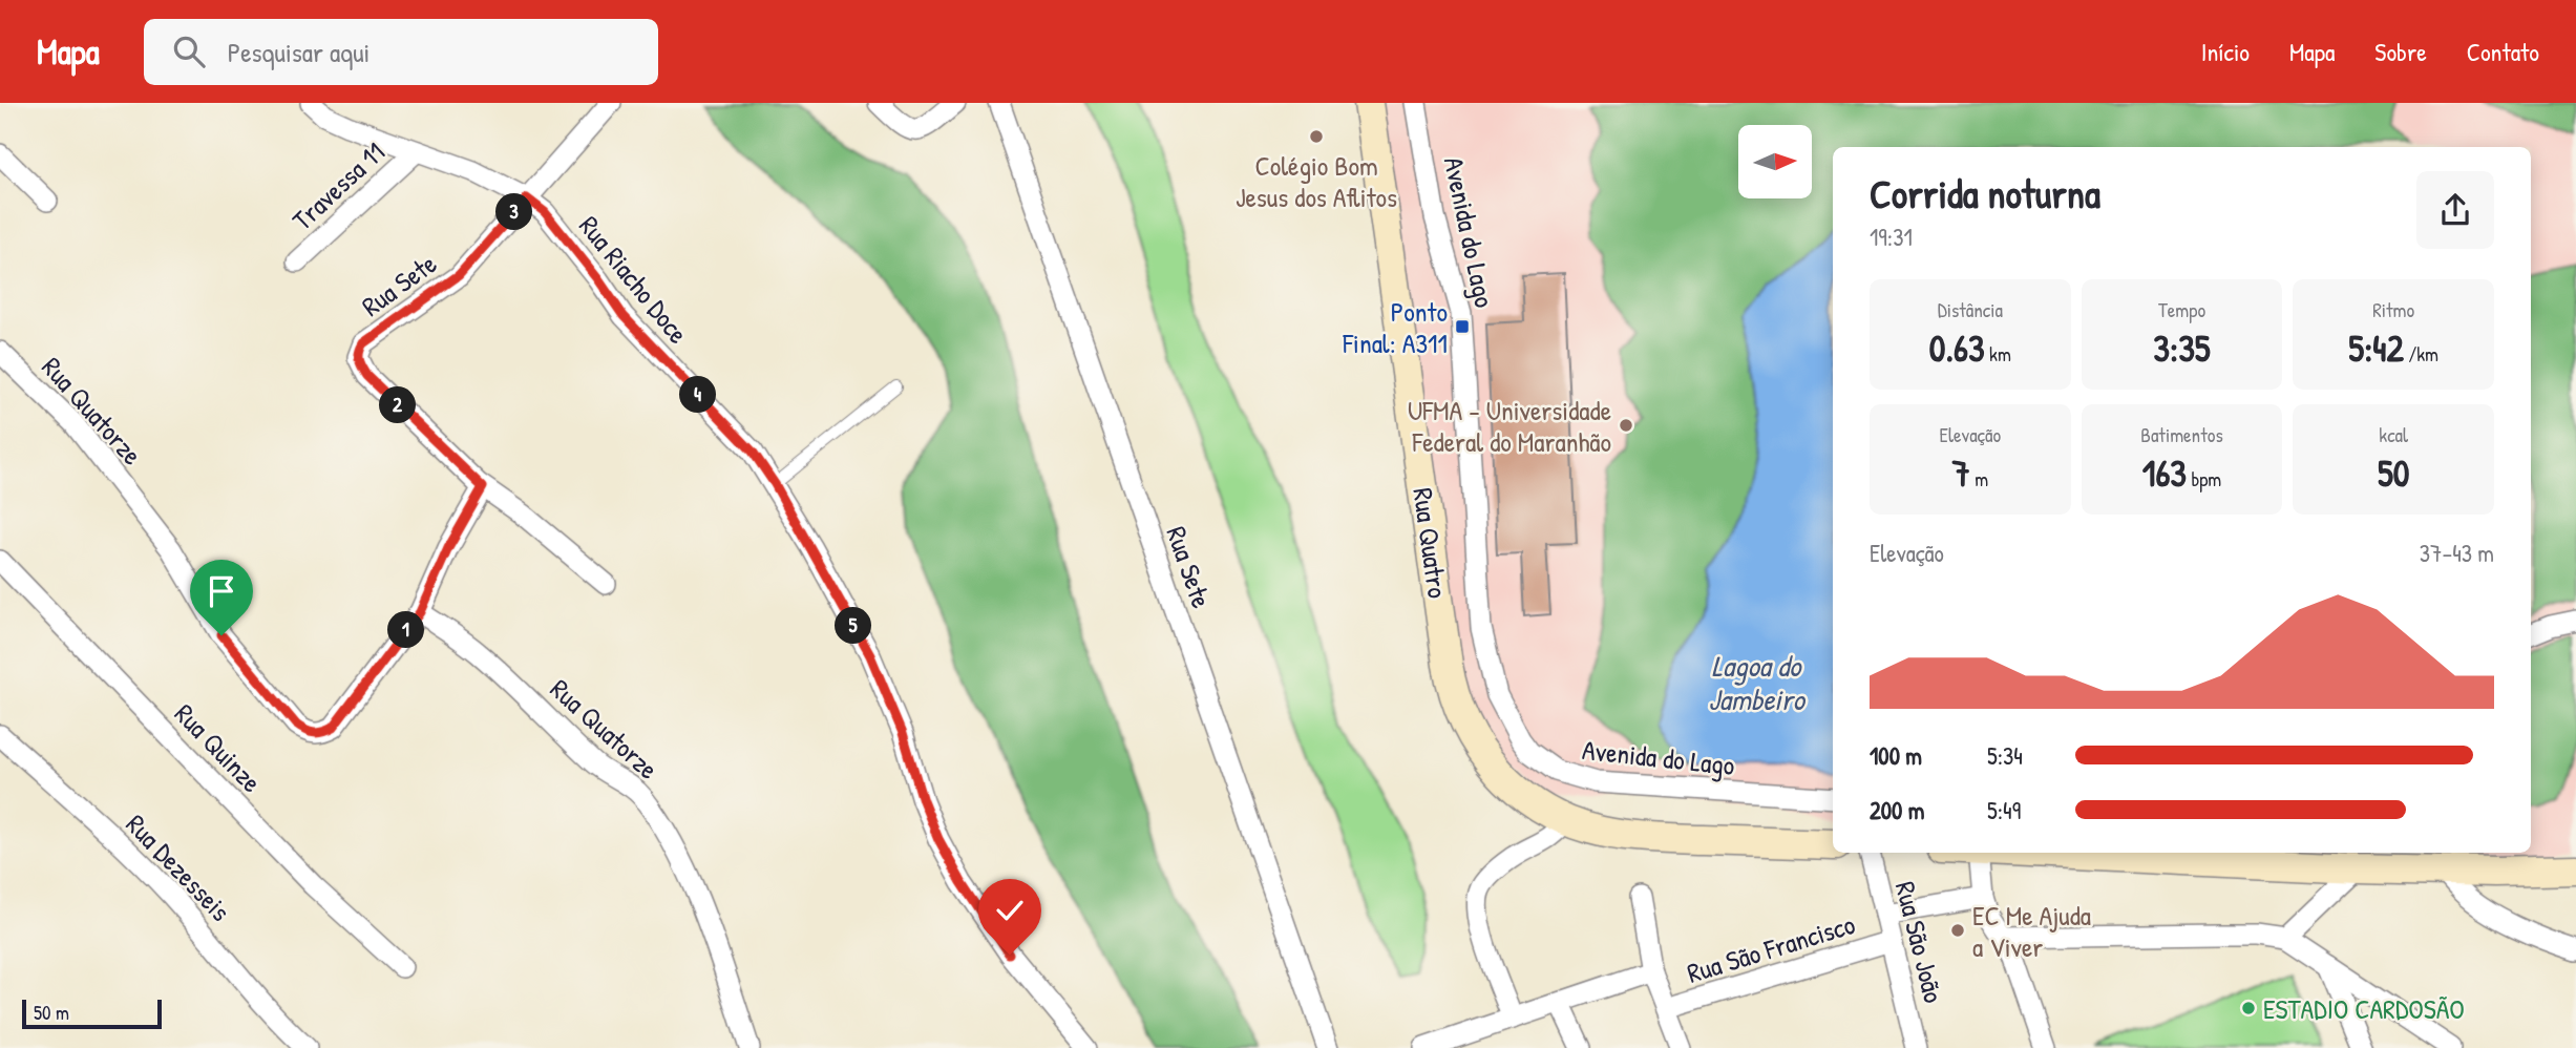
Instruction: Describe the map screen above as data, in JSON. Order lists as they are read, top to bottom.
{
  "streets": {
    "main road": ["Rua Quatro"],
    "street": [
      "Travessa 11",
      "Avenida do Lago",
      "Rua Riacho Doce",
      "Rua Sete",
      "Rua Quatorze",
      "Rua Quinze",
      "Rua Dezesseis",
      "Rua São João",
      "Rua São Francisco"
    ]
  },
  "crossings": [
    ["Travessa 11", "Rua Riacho Doce"],
    ["Rua Riacho Doce", "Rua Sete"],
    ["Rua São João", "Rua São Francisco"]
  ],
  "water": ["Lagoa do Jambeiro"],
  "places": {
    "other": [
      "Colégio Bom Jesus dos Aflitos",
      "UFMA - Universidade Federal do Maranhão",
      "EC Me Ajuda a Viver",
      "ESTADIO CARDOSÃO"
    ],
    "transit": ["Ponto Final: A311"]
  },
  "scale_bar": "50 m",
  "north": "right",
  "page": {
    "header": "Mapa",
    "search": "Pesquisar aqui",
    "nav": [
      "Início",
      "Mapa",
      "Sobre",
      "Contato"
    ],
    "heading": ["Corrida noturna", "19:31"],
    "pins": [
      "3",
      "4",
      "2",
      "5",
      "1"
    ],
    "stats": [
      ["Distância", "0.63 km"],
      ["Tempo", "3:35"],
      ["Ritmo", "5:42 /km"],
      ["Elevação", "7 m"],
      ["Batimentos", "163 bpm"],
      ["kcal", "50"]
    ],
    "chart": ["Elevação", "37–43 m"],
    "list": [
      {
        "name": "100 m",
        "note": "5:34"
      },
      {
        "name": "200 m",
        "note": "5:49"
      }
    ],
    "scale": "50 m"
  }
}
